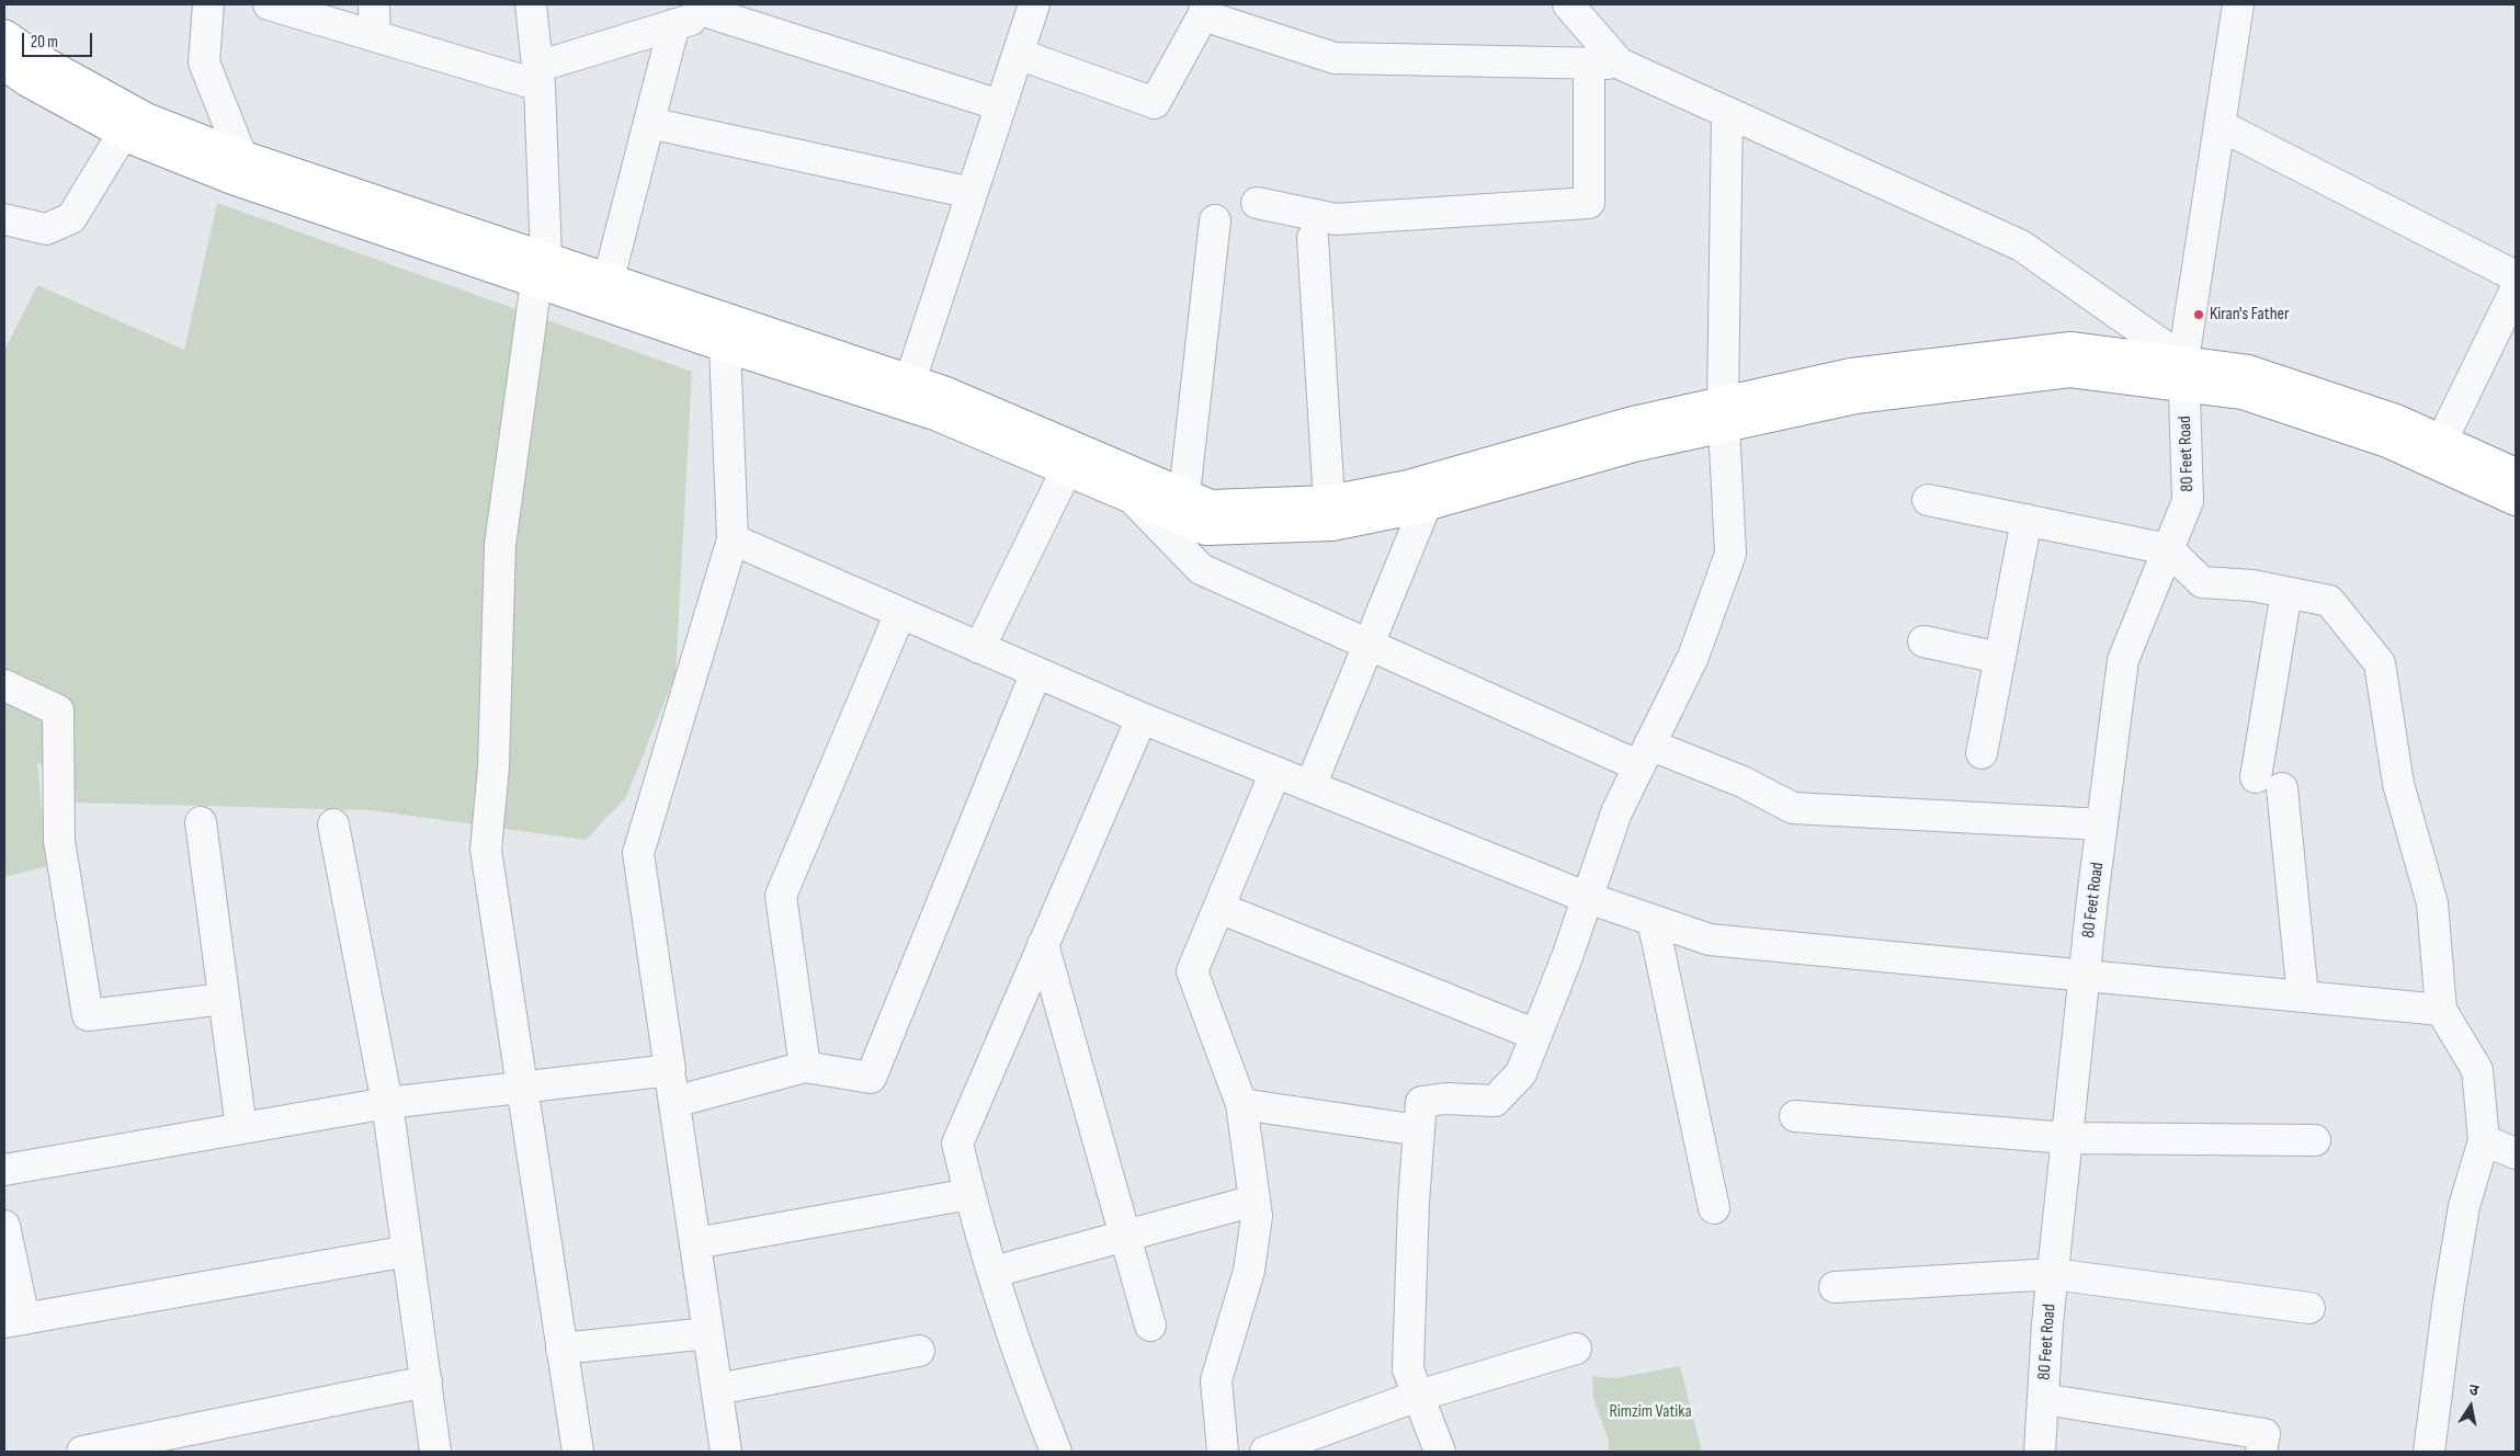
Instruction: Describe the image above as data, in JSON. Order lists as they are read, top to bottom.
{
  "streets": {
    "street": ["80 Feet Road"]
  },
  "parks": ["Rimzim Vatika"],
  "places": ["Kiran's Father"],
  "scale_bar": "20 m",
  "north": "top"
}
